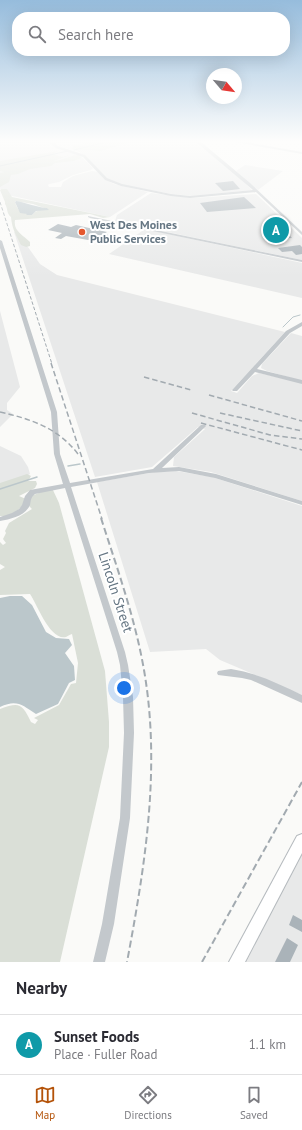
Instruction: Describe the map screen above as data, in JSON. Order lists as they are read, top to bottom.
{
  "streets": {
    "street": ["Lincoln Street"]
  },
  "places": ["West Des Moines Public Services"],
  "north": "bottom right",
  "page": {
    "search": "Search here",
    "pins": "A",
    "heading": "Nearby",
    "list": [
      {
        "mark": "A",
        "name": "Sunset Foods",
        "note": "Place · Fuller Road",
        "value": "1.1 km"
      }
    ],
    "nav": ["Map", "Directions", "Saved"]
  }
}
